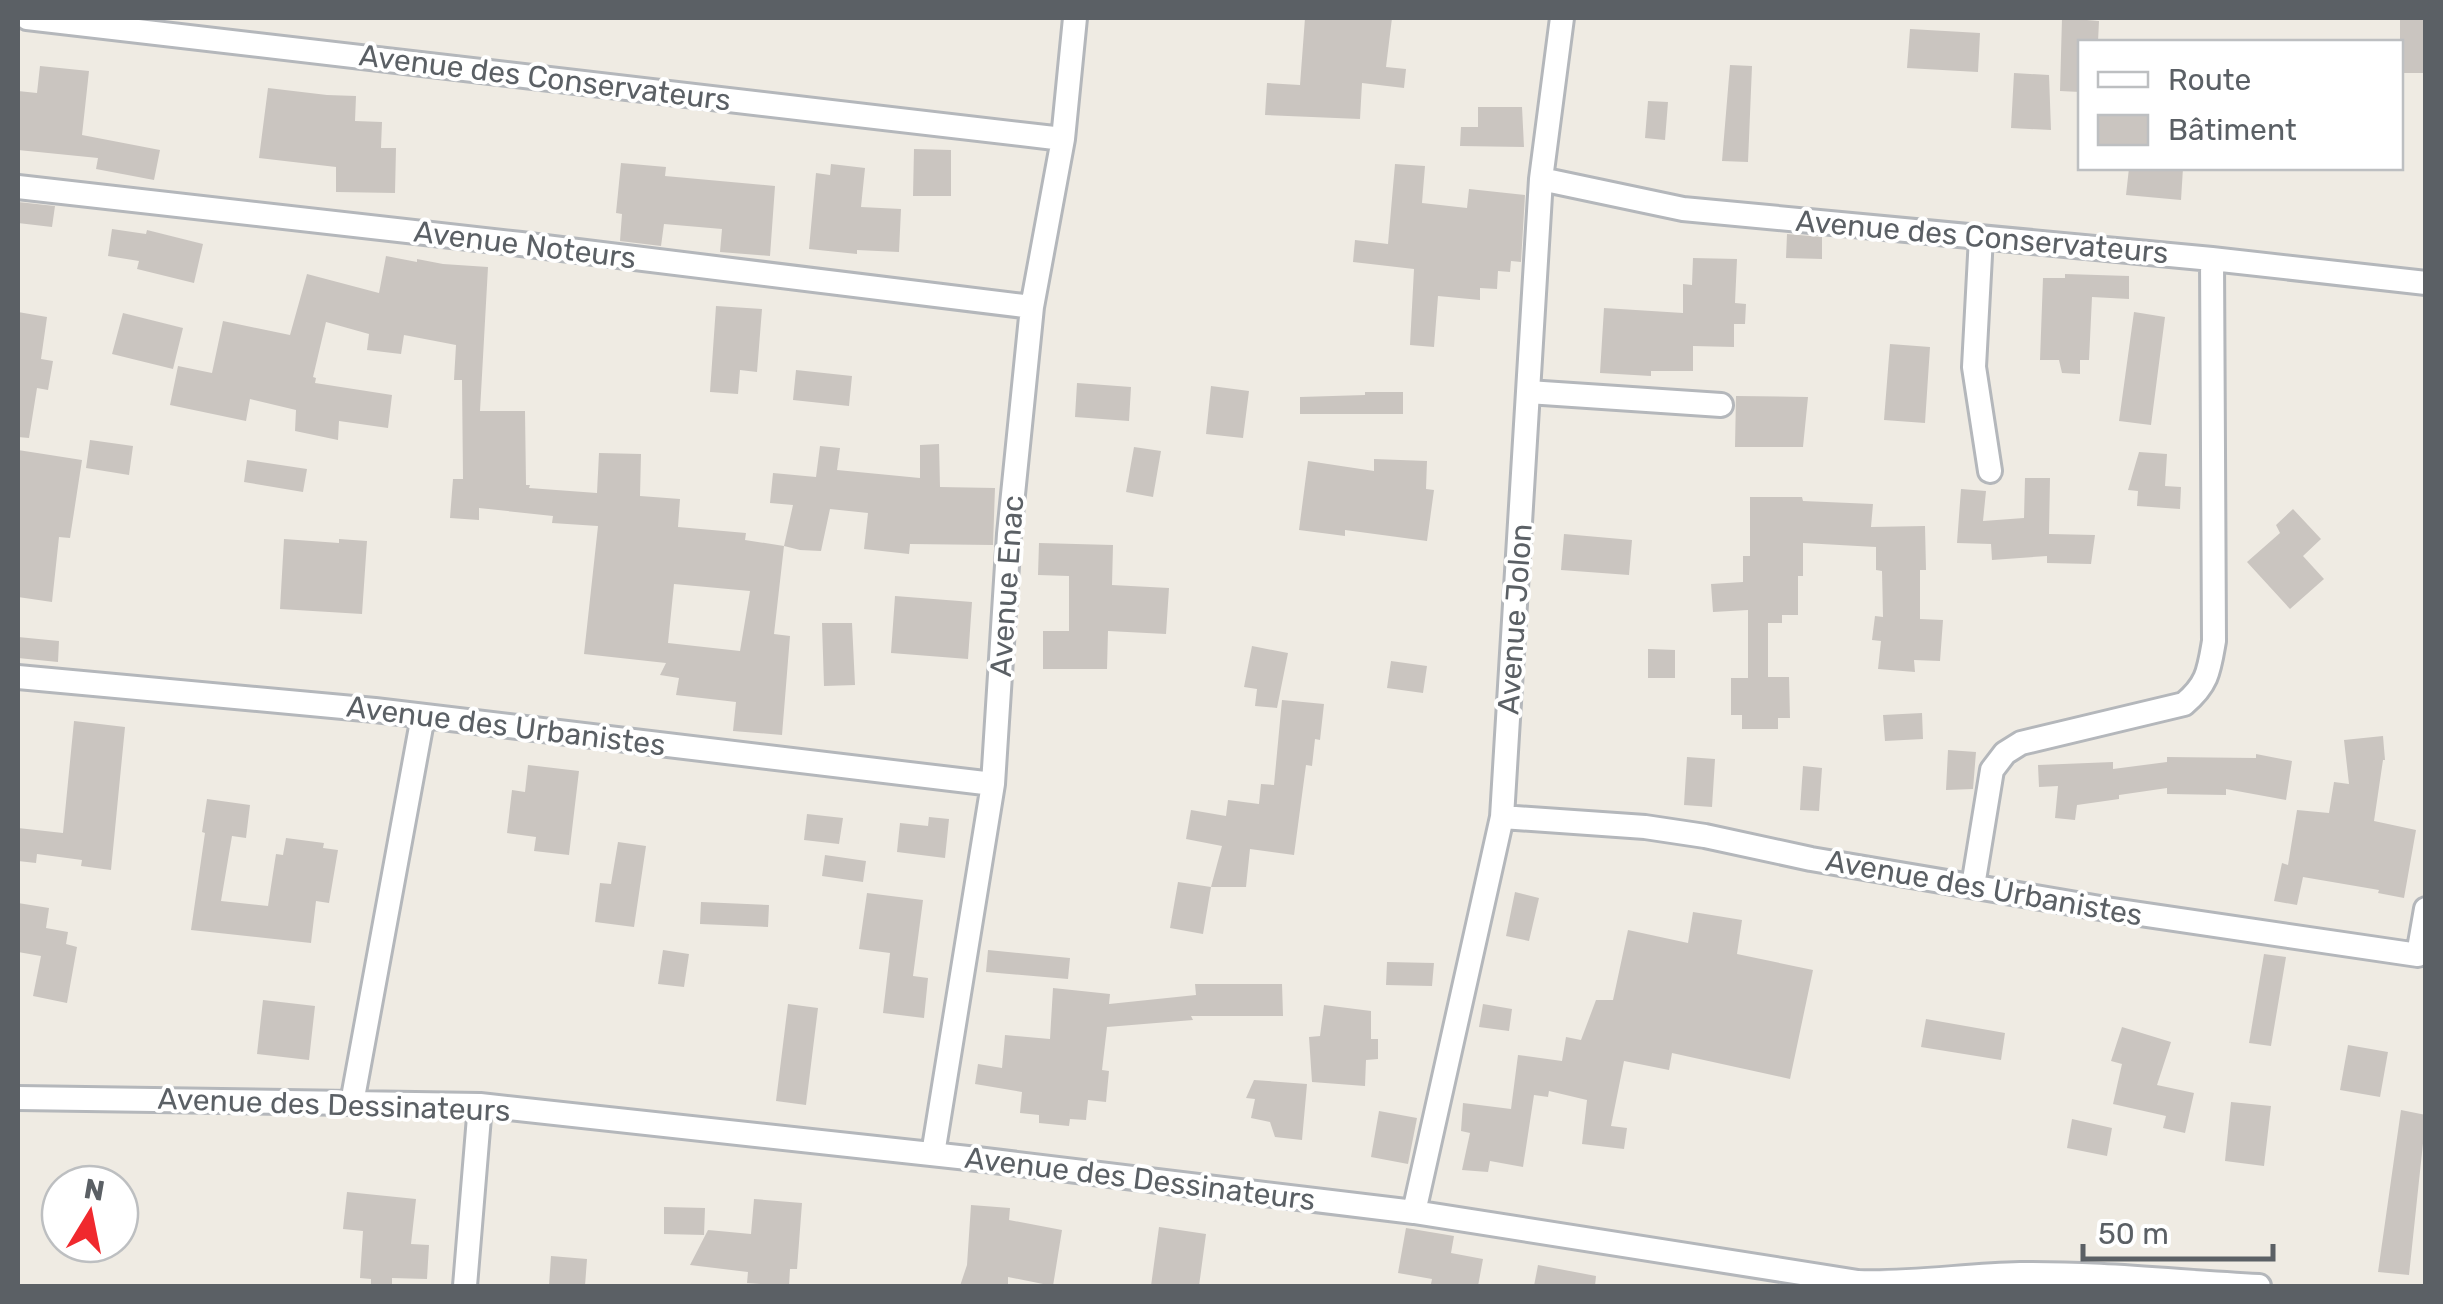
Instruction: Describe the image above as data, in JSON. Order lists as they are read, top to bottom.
{
  "streets": {
    "street": [
      "Avenue des Conservateurs",
      "Avenue Noteurs",
      "Avenue Enac",
      "Avenue Jolon",
      "Avenue des Urbanistes",
      "Avenue des Dessinateurs"
    ]
  },
  "crossings": [
    ["Avenue des Conservateurs", "Avenue Enac"],
    ["Avenue des Conservateurs", "Avenue Jolon"],
    ["Avenue Noteurs", "Avenue Enac"],
    ["Avenue Enac", "Avenue des Urbanistes"],
    ["Avenue Enac", "Avenue des Dessinateurs"],
    ["Avenue Jolon", "Avenue des Urbanistes"],
    ["Avenue Jolon", "Avenue des Dessinateurs"]
  ],
  "legend": ["Route", "Bâtiment"],
  "scale_bar": "50 m",
  "north": "top"
}
